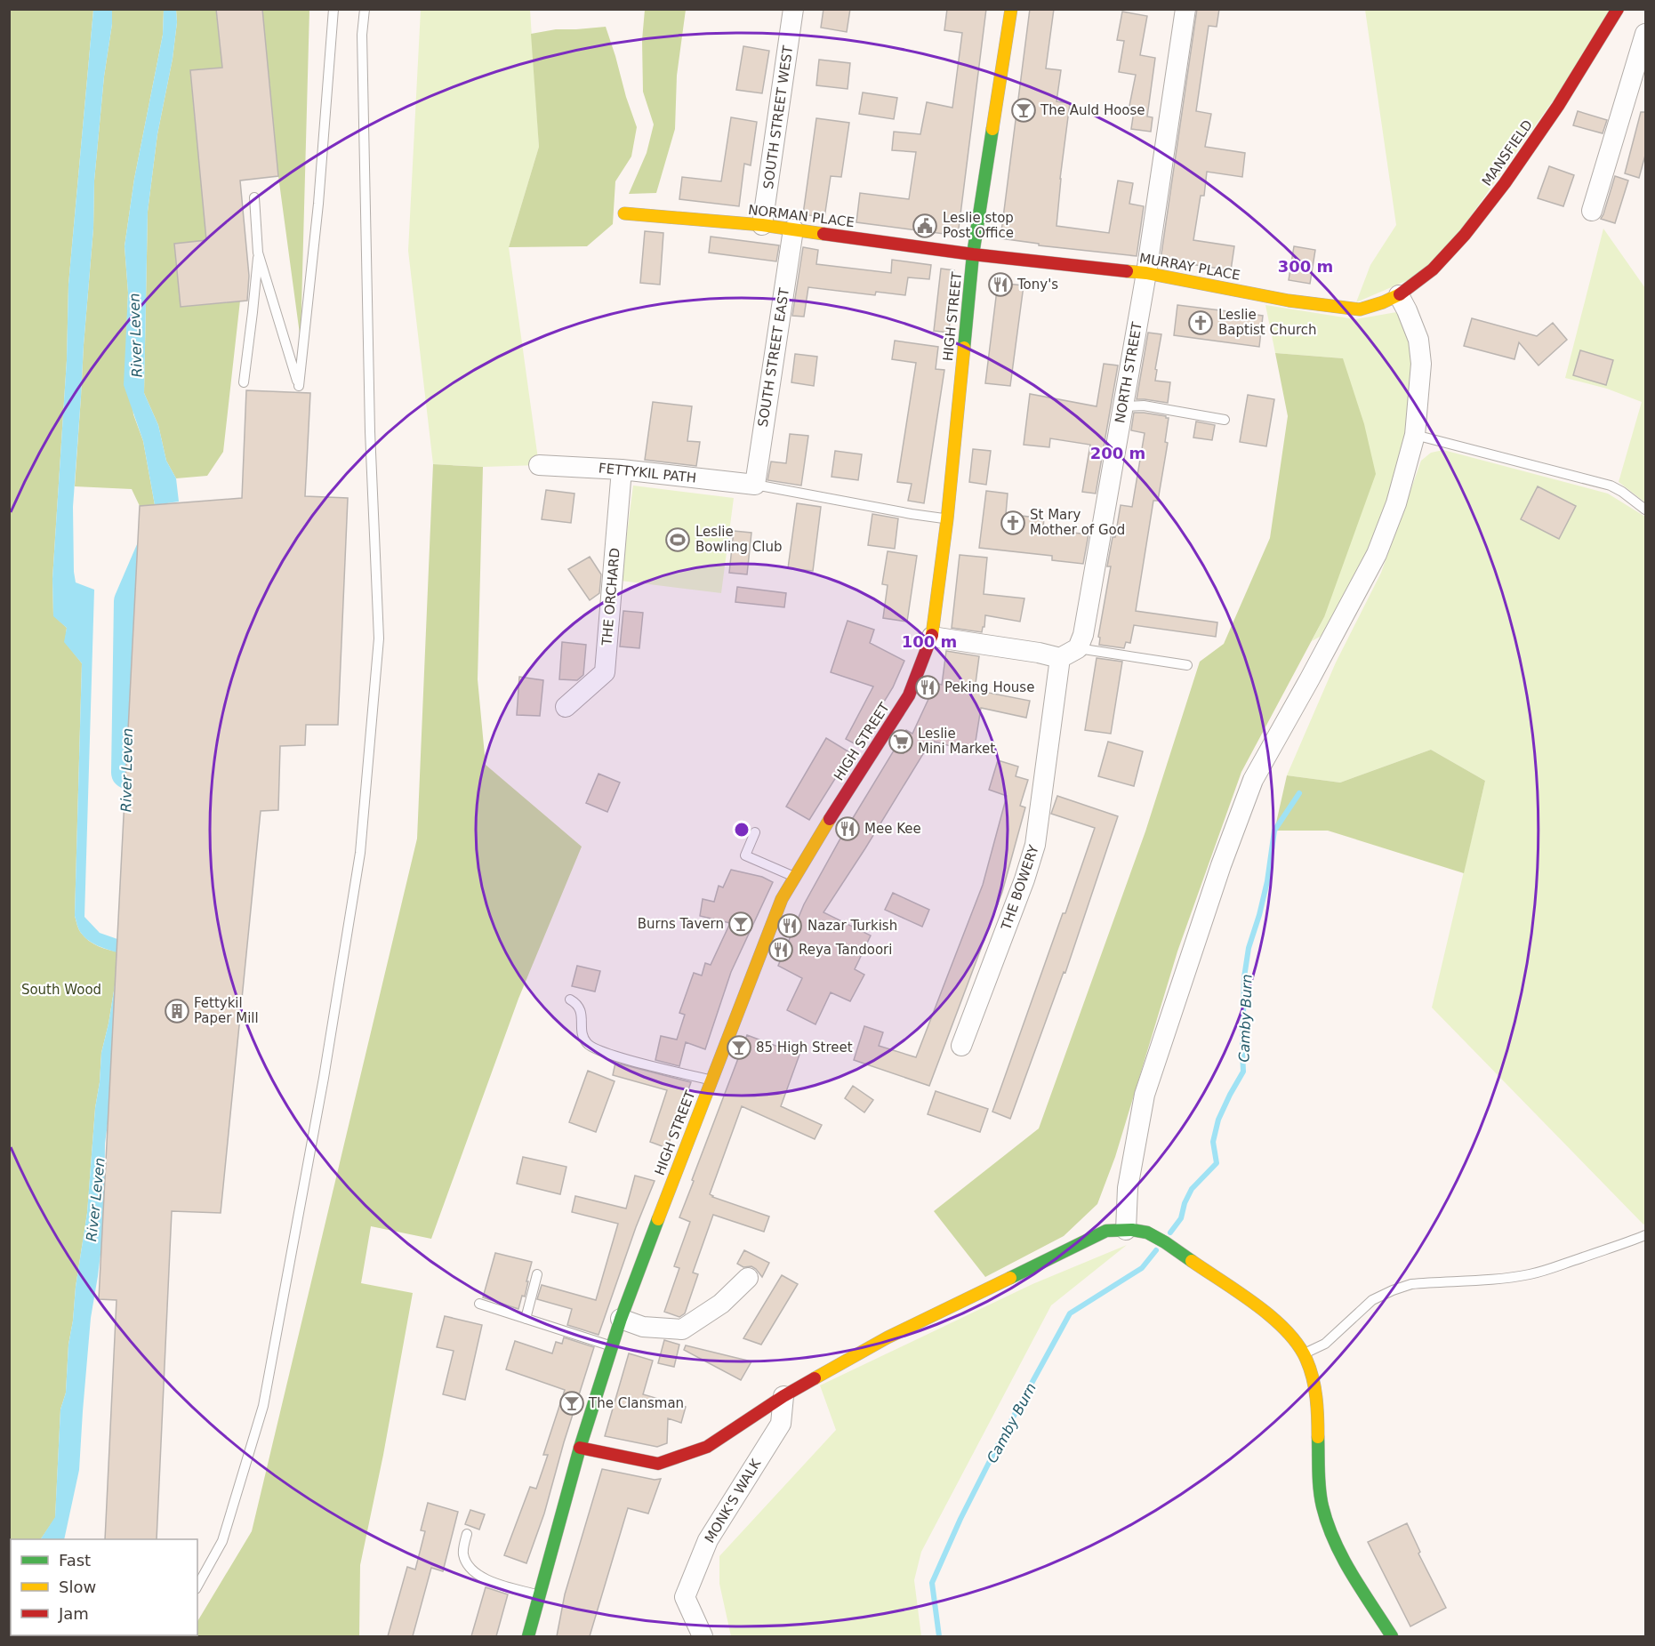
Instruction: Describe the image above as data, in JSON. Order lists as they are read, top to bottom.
{
  "streets": {
    "street": [
      "SOUTH STREET WEST",
      "MANSFIELD",
      "NORMAN PLACE",
      "MURRAY PLACE",
      "HIGH STREET",
      "SOUTH STREET EAST",
      "NORTH STREET",
      "FETTYKIL PATH",
      "THE ORCHARD",
      "THE BOWERY",
      "MONK'S WALK"
    ]
  },
  "crossings": [
    ["SOUTH STREET WEST", "NORMAN PLACE"],
    ["MANSFIELD", "MURRAY PLACE"],
    ["NORMAN PLACE", "MURRAY PLACE"],
    ["NORMAN PLACE", "HIGH STREET"],
    ["NORMAN PLACE", "SOUTH STREET EAST"],
    ["MURRAY PLACE", "HIGH STREET"],
    ["MURRAY PLACE", "NORTH STREET"],
    ["SOUTH STREET EAST", "FETTYKIL PATH"],
    ["FETTYKIL PATH", "THE ORCHARD"]
  ],
  "water": ["River Leven", "Camby Burn"],
  "parks": ["South Wood"],
  "places": {
    "bar": [
      "The Auld Hoose",
      "Burns Tavern",
      "85 High Street",
      "The Clansman"
    ],
    "public building": ["Leslie stop Post Office"],
    "restaurant": [
      "Tony's",
      "Peking House",
      "Mee Kee",
      "Nazar Turkish",
      "Reya Tandoori"
    ],
    "church": ["Leslie Baptist Church", "St Mary Mother of God"],
    "sports": ["Leslie Bowling Club"],
    "supermarket": ["Leslie Mini Market"],
    "building": ["Fettykil Paper Mill"]
  },
  "legend": ["Fast", "Slow", "Jam"],
  "rings": ["300 m", "200 m", "100 m"]
}
